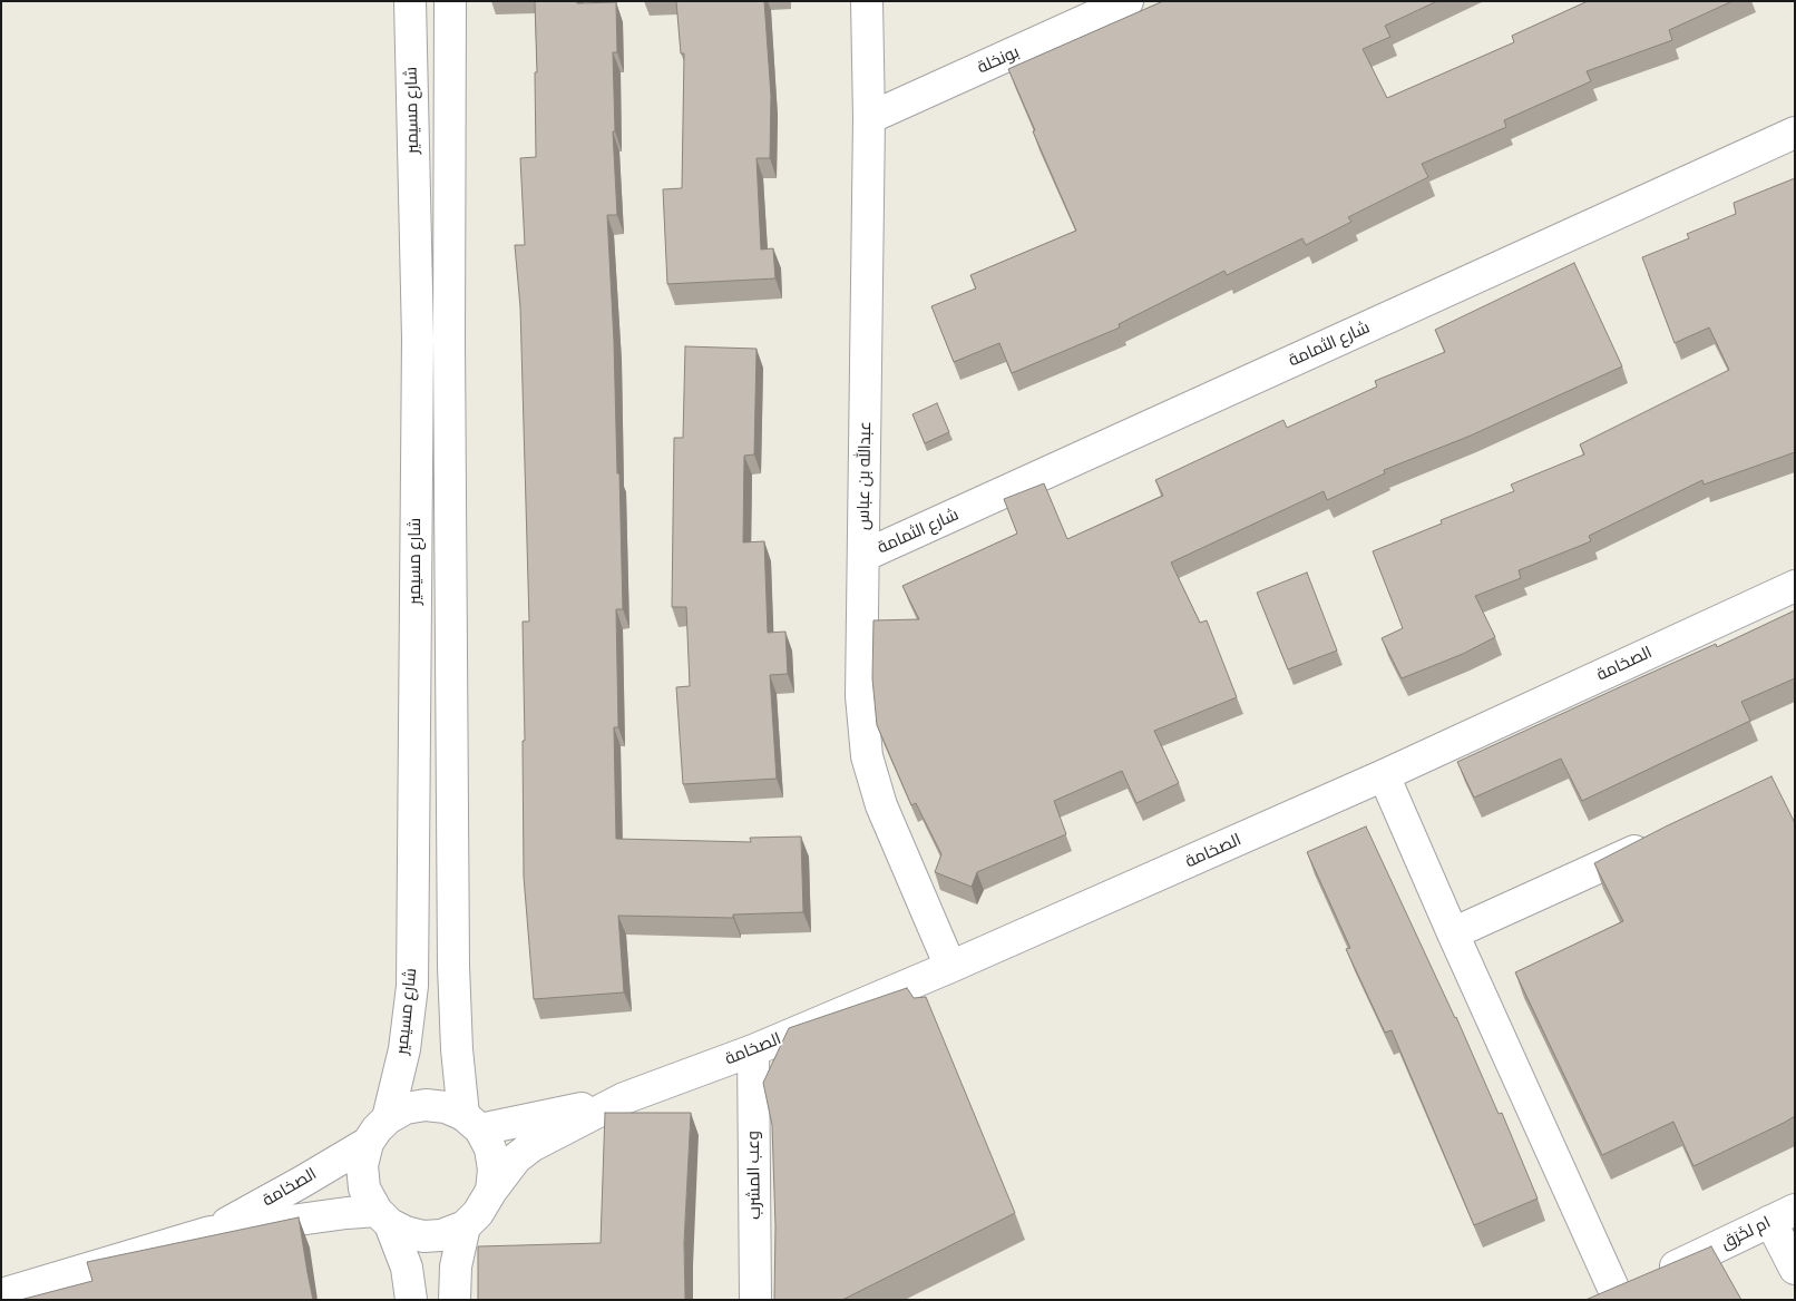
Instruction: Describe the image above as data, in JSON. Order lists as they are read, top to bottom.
{
  "streets": {
    "street": [
      "بونخلة",
      "شارع مسيمير",
      "شارع الثمامة",
      "عبدالله بن عباس",
      "الصخامة",
      "وعب المشرب",
      "ام لخَرَق"
    ]
  },
  "crossings": [
    ["بونخلة", "عبدالله بن عباس"],
    ["شارع مسيمير", "الصخامة"],
    ["شارع الثمامة", "عبدالله بن عباس"],
    ["عبدالله بن عباس", "الصخامة"],
    ["الصخامة", "وعب المشرب"]
  ]
}
